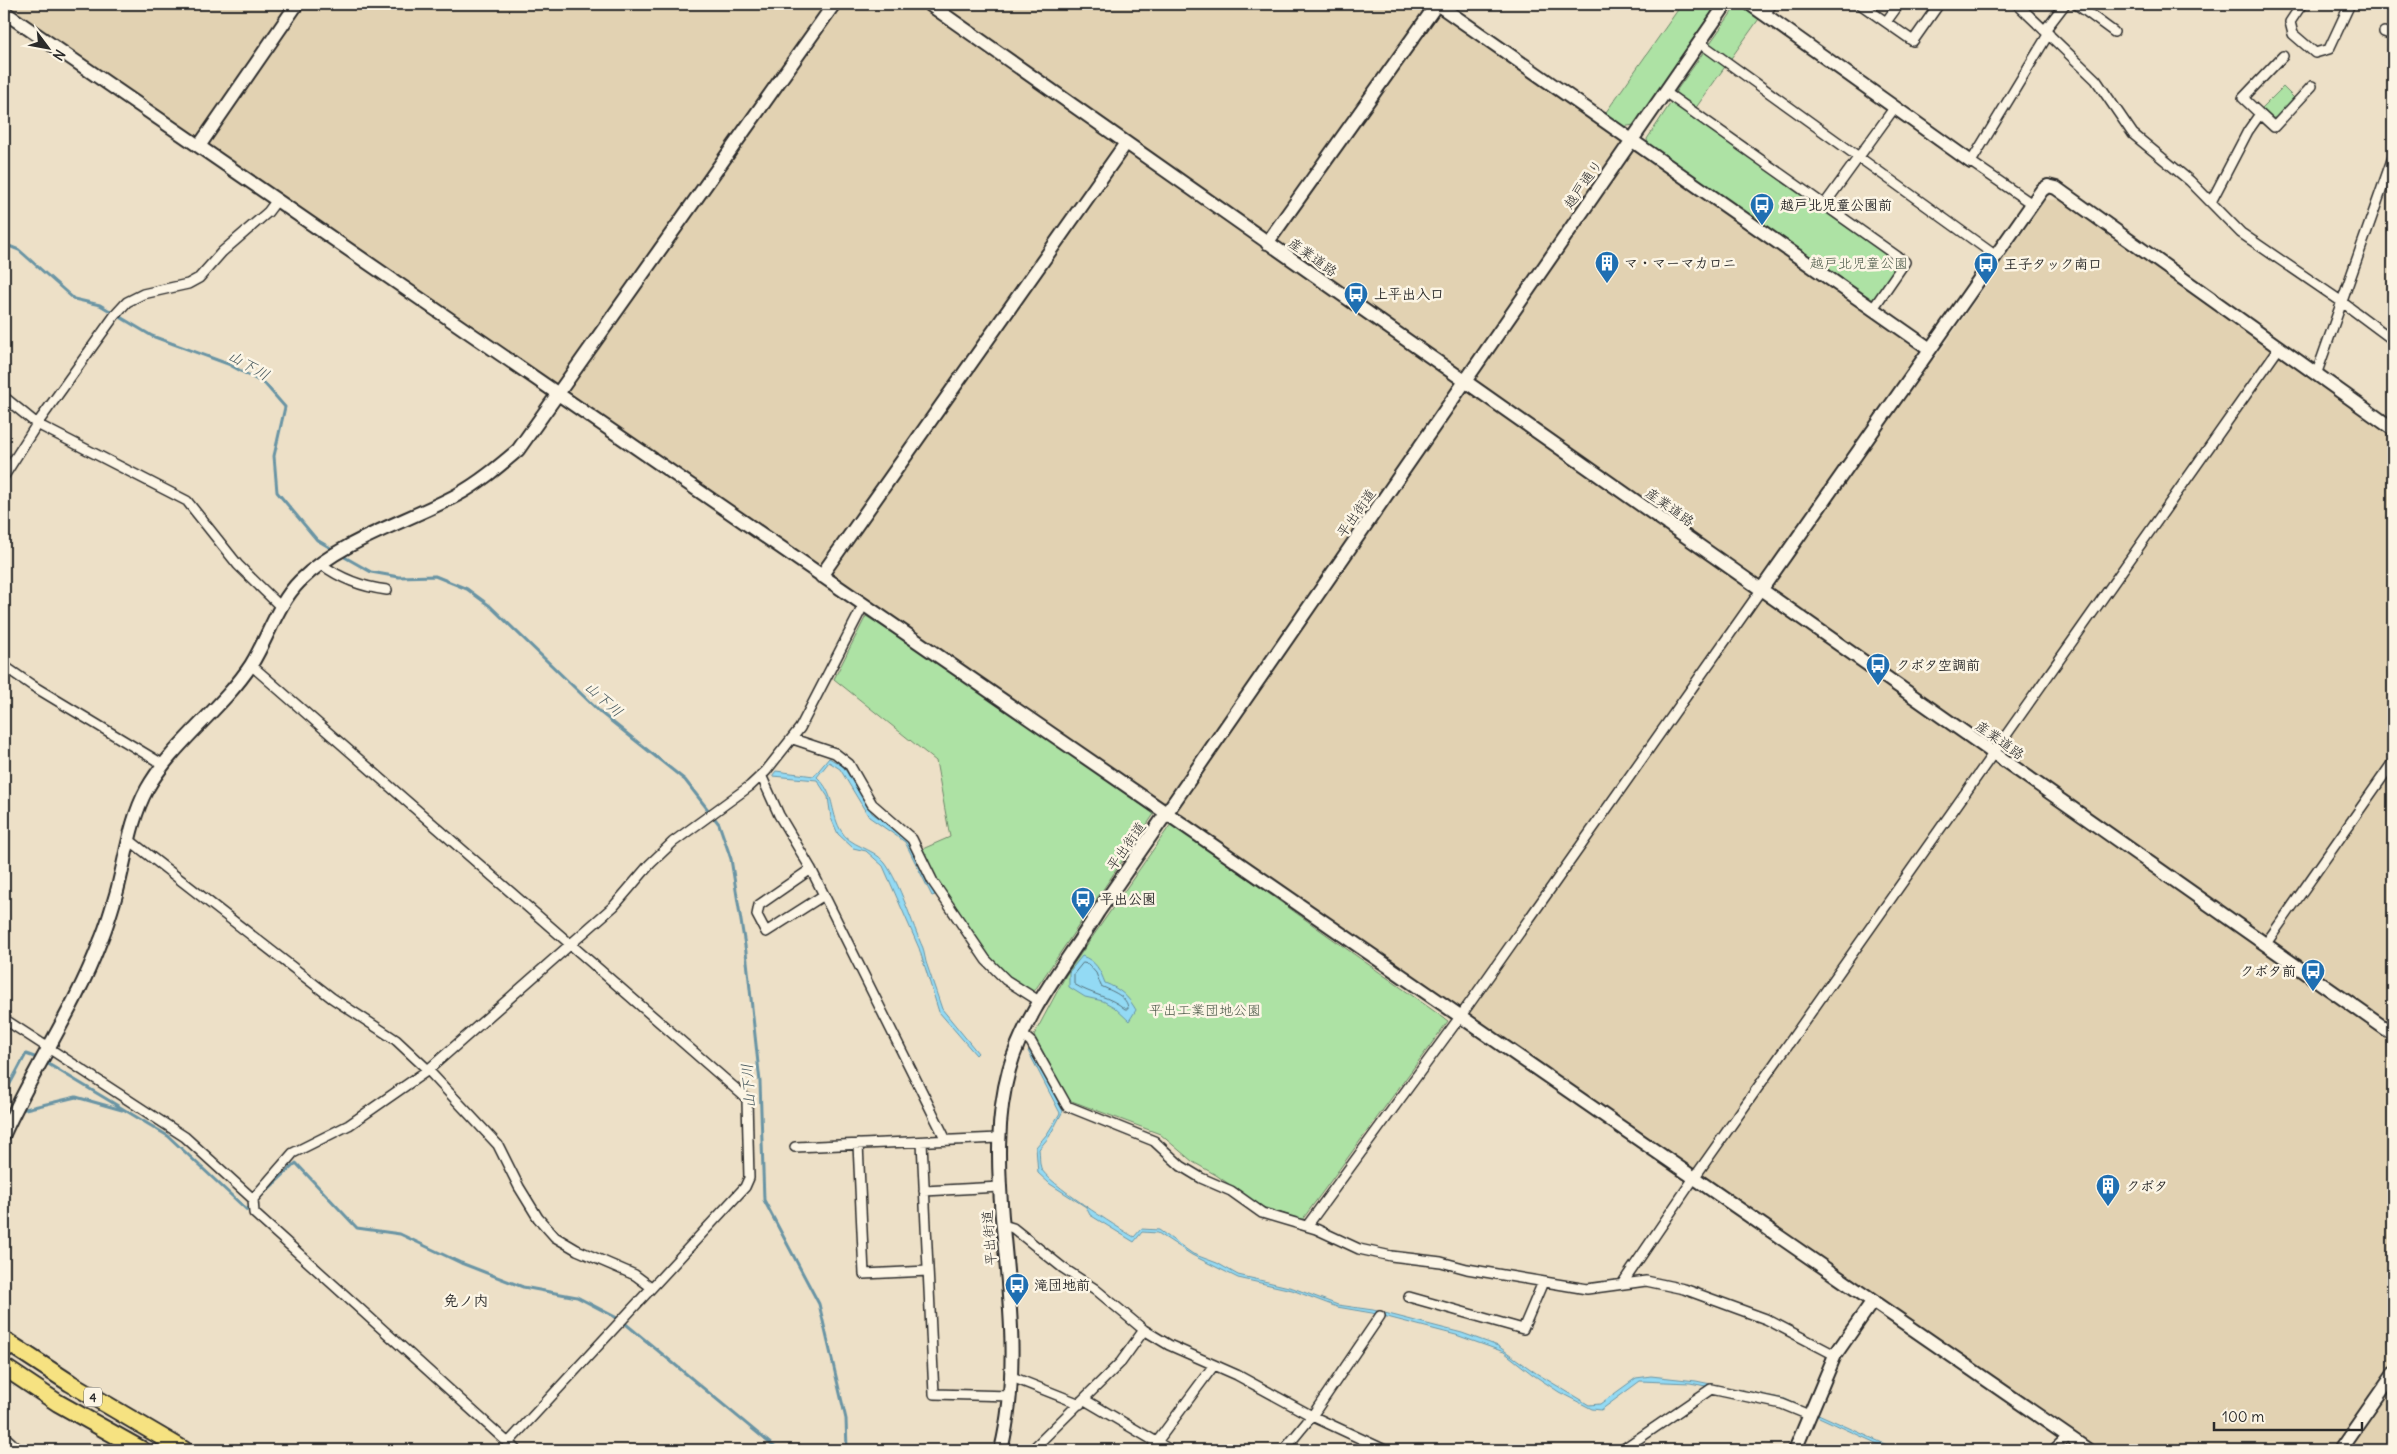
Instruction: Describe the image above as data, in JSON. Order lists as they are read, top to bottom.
{
  "streets": {
    "highway": ["4"],
    "street": ["越戸通り", "産業道路", "平出街道"]
  },
  "crossings": [
    ["越戸通り", "産業道路"],
    ["越戸通り", "平出街道"],
    ["産業道路", "平出街道"]
  ],
  "districts": ["免ノ内"],
  "water": ["山下川"],
  "parks": ["越戸北児童公園", "平出工業団地公園"],
  "places": {
    "bus stop": [
      "越戸北児童公園前",
      "王子タック南口",
      "上平出入口",
      "クボタ空調前",
      "平出公園",
      "クボタ前",
      "滝団地前"
    ],
    "building": ["マ・マーマカロニ", "クボタ"]
  },
  "scale_bar": "100 m",
  "north": "bottom right"
}
